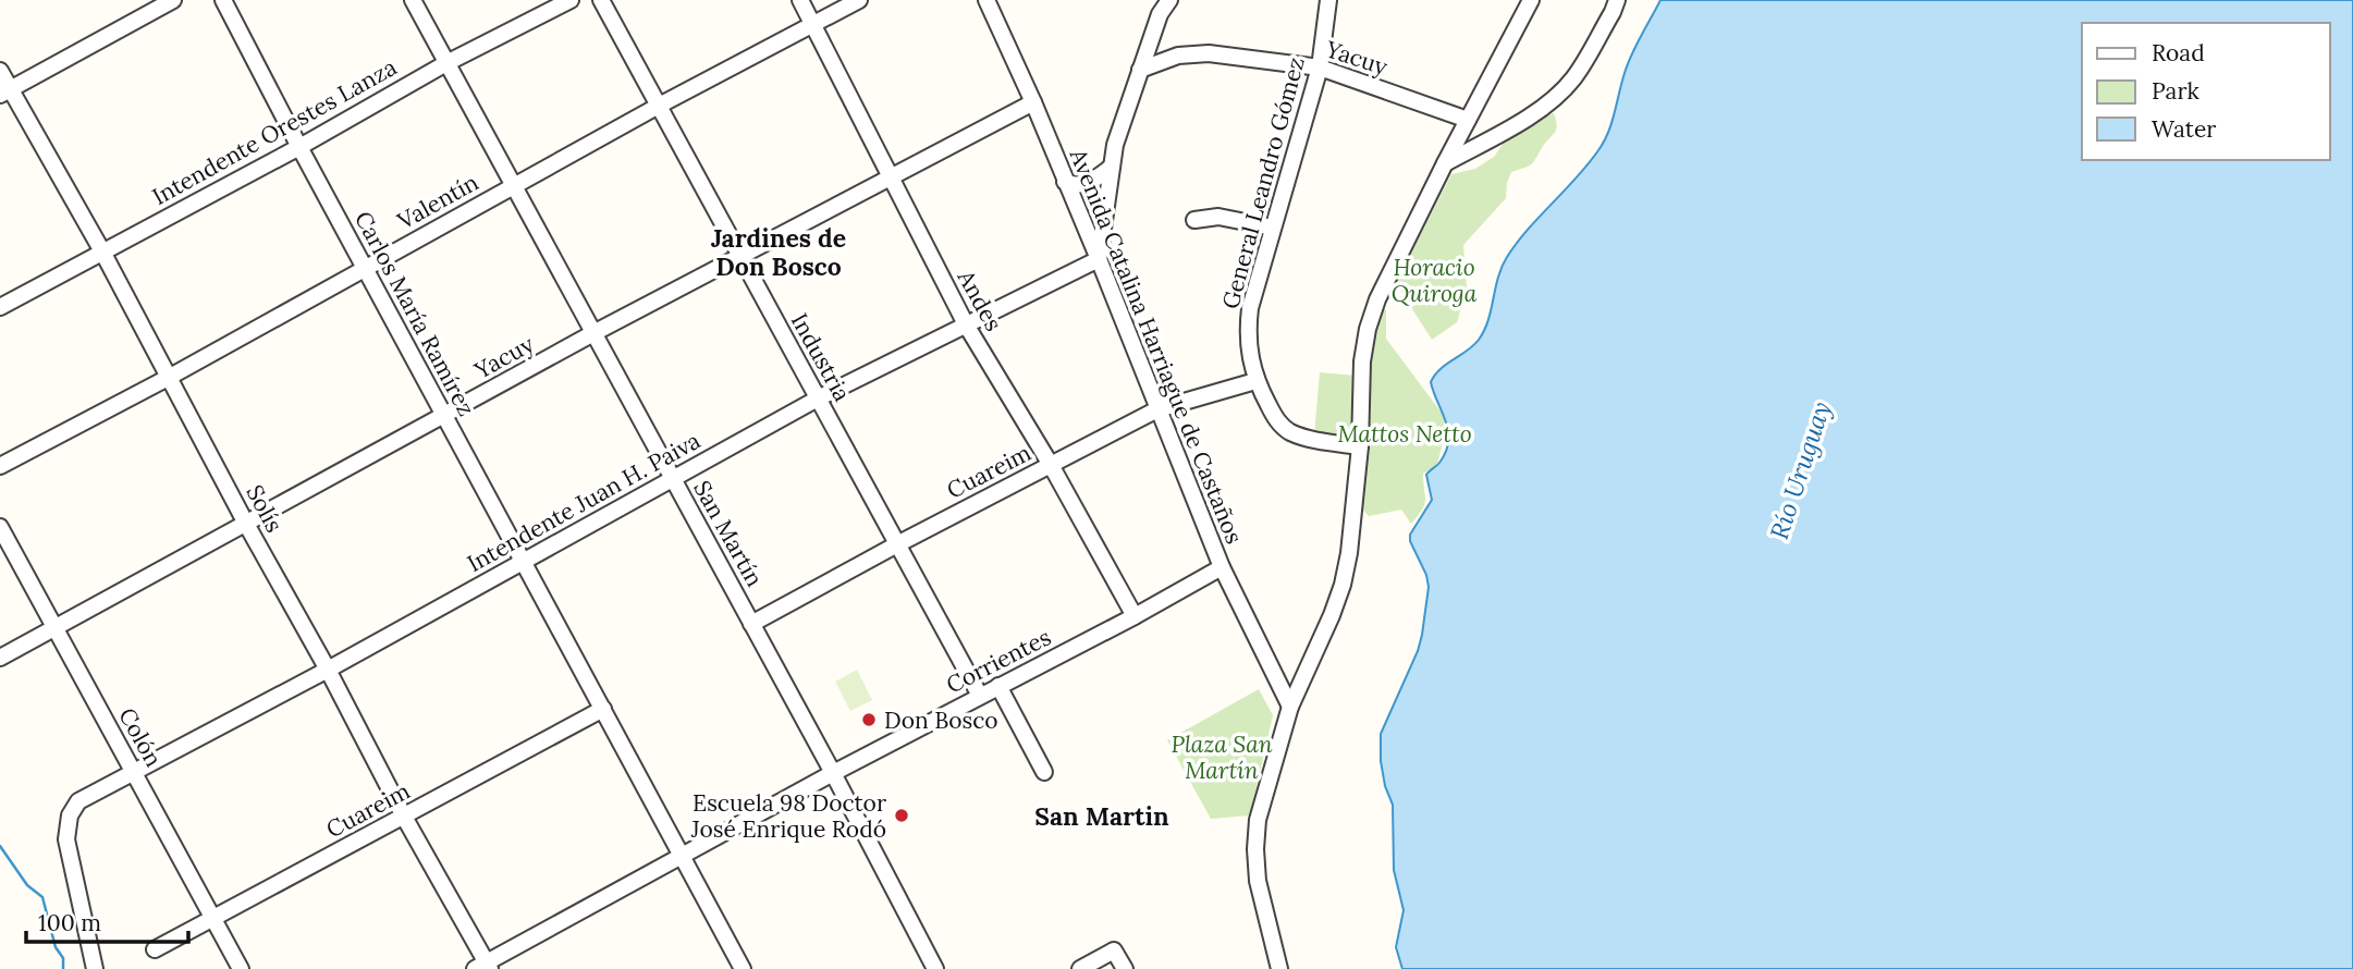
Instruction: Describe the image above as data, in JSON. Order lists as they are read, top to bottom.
{
  "streets": {
    "street": [
      "Yacuy",
      "Intendente Orestes Lanza",
      "General Leandro Gómez",
      "Valentín",
      "Andes",
      "Carlos María Ramírez",
      "Avenida Catalina Harriague de Castaños",
      "Industria",
      "Cuareim",
      "Intendente Juan H. Paiva",
      "Solís",
      "San Martín",
      "Corrientes",
      "Colón"
    ]
  },
  "crossings": [
    ["Yacuy", "General Leandro Gómez"],
    ["Yacuy", "Andes"],
    ["Yacuy", "Carlos María Ramírez"],
    ["Yacuy", "Avenida Catalina Harriague de Castaños"],
    ["Yacuy", "Industria"],
    ["Yacuy", "Solís"],
    ["Yacuy", "San Martín"],
    ["Yacuy", "Colón"],
    ["Intendente Orestes Lanza", "Carlos María Ramírez"],
    ["Intendente Orestes Lanza", "Solís"],
    ["Intendente Orestes Lanza", "San Martín"],
    ["General Leandro Gómez", "Cuareim"],
    ["Valentín", "Andes"],
    ["Valentín", "Carlos María Ramírez"],
    ["Valentín", "Industria"],
    ["Valentín", "Solís"],
    ["Valentín", "San Martín"],
    ["Andes", "Cuareim"],
    ["Andes", "Intendente Juan H. Paiva"],
    ["Andes", "Corrientes"],
    ["Carlos María Ramírez", "Cuareim"],
    ["Carlos María Ramírez", "Intendente Juan H. Paiva"],
    ["Carlos María Ramírez", "Corrientes"],
    ["Avenida Catalina Harriague de Castaños", "Cuareim"],
    ["Avenida Catalina Harriague de Castaños", "Intendente Juan H. Paiva"],
    ["Avenida Catalina Harriague de Castaños", "Corrientes"],
    ["Industria", "Cuareim"],
    ["Industria", "Intendente Juan H. Paiva"],
    ["Industria", "Corrientes"],
    ["Cuareim", "Solís"],
    ["Cuareim", "San Martín"],
    ["Cuareim", "Colón"],
    ["Intendente Juan H. Paiva", "Solís"],
    ["Intendente Juan H. Paiva", "San Martín"],
    ["Intendente Juan H. Paiva", "Colón"],
    ["Solís", "Corrientes"],
    ["San Martín", "Corrientes"]
  ],
  "districts": ["Jardines de Don Bosco", "San Martin"],
  "water": ["Río Uruguay"],
  "parks": ["Horacio Quiroga", "Mattos Netto", "Plaza San Martín"],
  "places": ["Don Bosco", "Escuela 98 Doctor José Enrique Rodó"],
  "legend": ["Road", "Park", "Water"],
  "scale_bar": "100 m"
}
